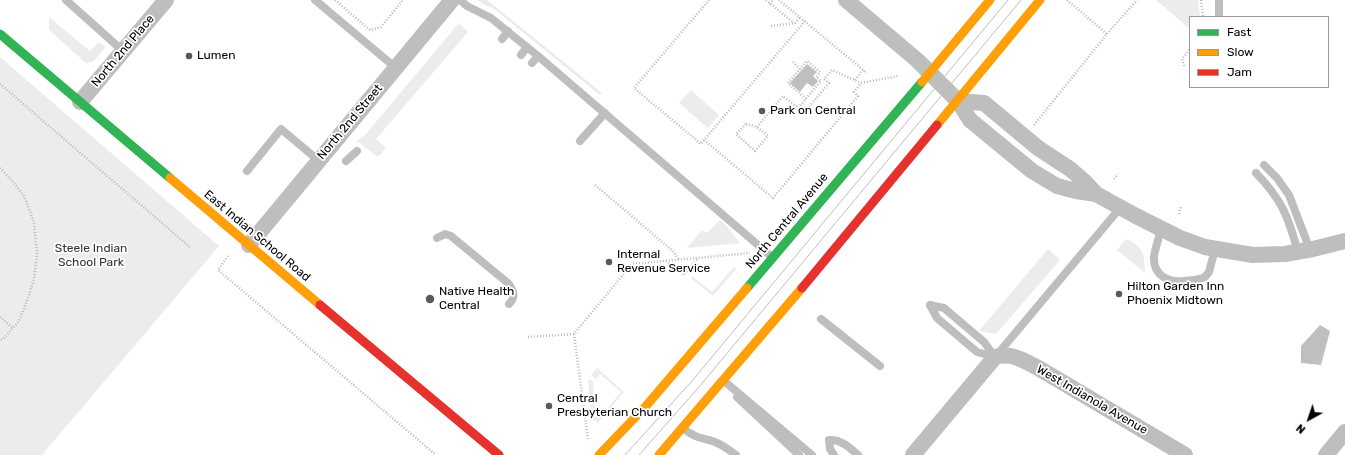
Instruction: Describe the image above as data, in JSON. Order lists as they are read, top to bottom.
{
  "streets": {
    "main road": ["North Central Avenue", "East Indian School Road"],
    "street": ["North 2nd Place", "North 2nd Street", "West Indianola Avenue"]
  },
  "crossings": [
    ["North 2nd Place", "East Indian School Road"],
    ["North 2nd Street", "East Indian School Road"]
  ],
  "parks": ["Steele Indian School Park"],
  "places": [
    "Lumen",
    "Park on Central",
    "Internal Revenue Service",
    "Hilton Garden Inn Phoenix Midtown",
    "Native Health Central",
    "Central Presbyterian Church"
  ],
  "legend": ["Fast", "Slow", "Jam"],
  "north": "bottom left"
}
